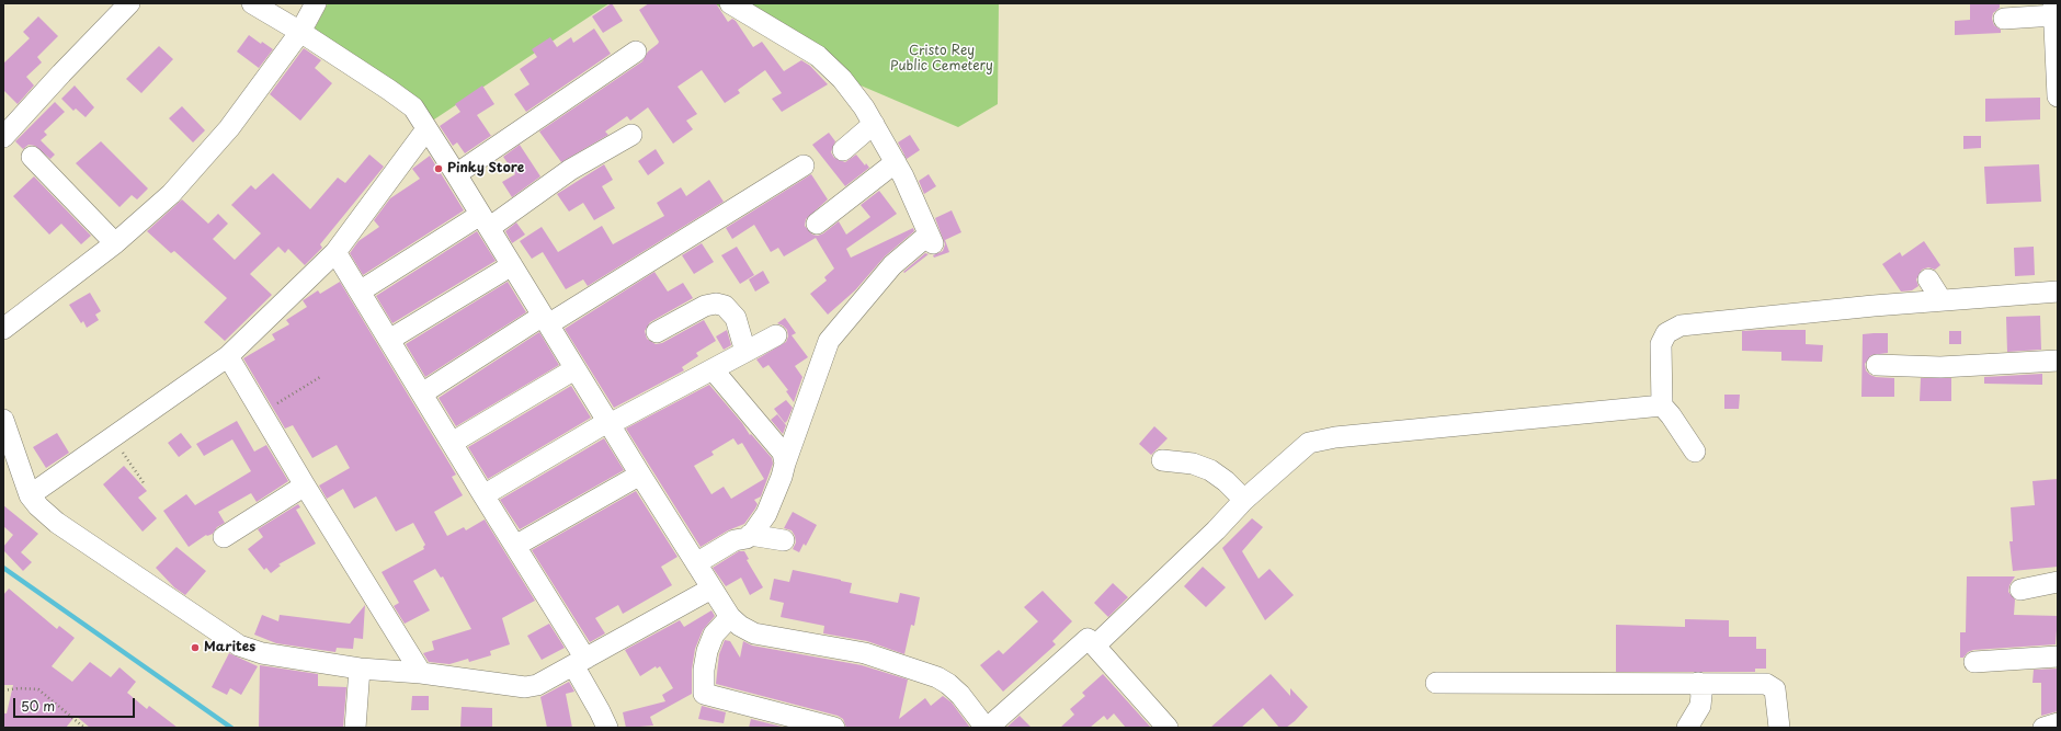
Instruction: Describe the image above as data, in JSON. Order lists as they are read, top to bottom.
{
  "parks": ["Cristo Rey Public Cemetery"],
  "places": ["Pinky Store", "Marites"],
  "scale_bar": "50 m"
}
